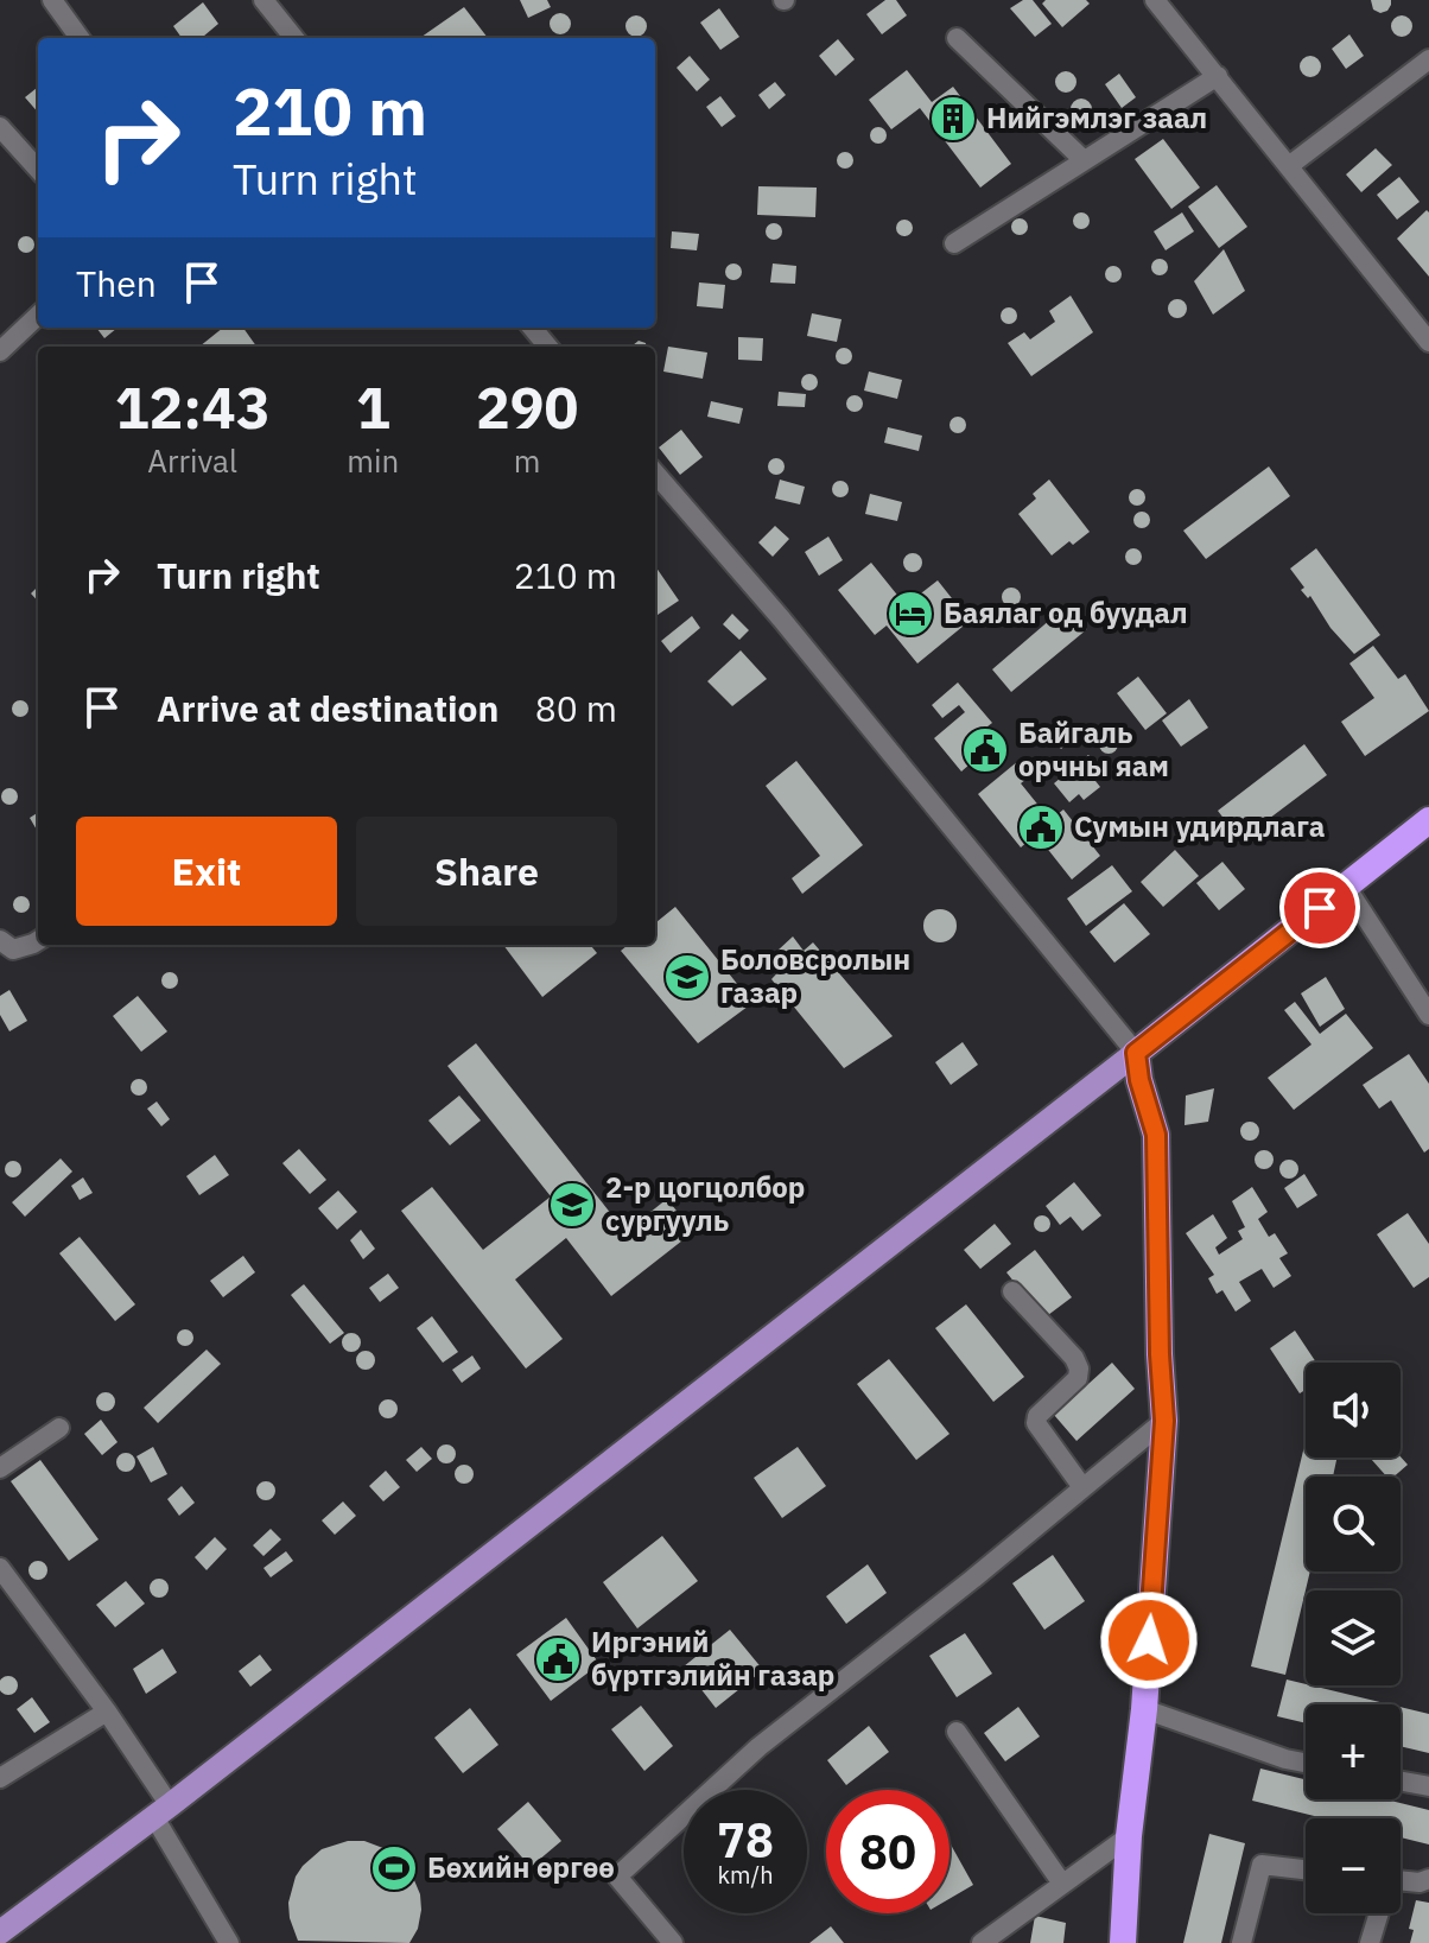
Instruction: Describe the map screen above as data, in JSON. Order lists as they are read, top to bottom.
{
  "places": {
    "building": ["Нийгэмлэг заал"],
    "hotel": ["Баялаг од буудал"],
    "public building": ["Байгаль орчны яам", "Сумын удирдлага", "Иргэний бүртгэлийн газар"],
    "school or university": ["Боловсролын газар", "2-р цогцолбор сургууль"],
    "sports": ["Бөхийн өргөө"]
  },
  "page": {
    "turn": ["210 m", "Turn right"],
    "then": "Then",
    "eta": [
      "12:43",
      "Arrival",
      "1",
      "min",
      "290",
      "m"
    ],
    "list": [
      {
        "name": "Turn right",
        "value": "210 m"
      },
      {
        "name": "Arrive at destination",
        "value": "80 m"
      }
    ],
    "buttons": ["Exit", "Share"],
    "map_buttons": ["+", "−"],
    "speed": "78 km/h",
    "limit": "80"
  }
}
